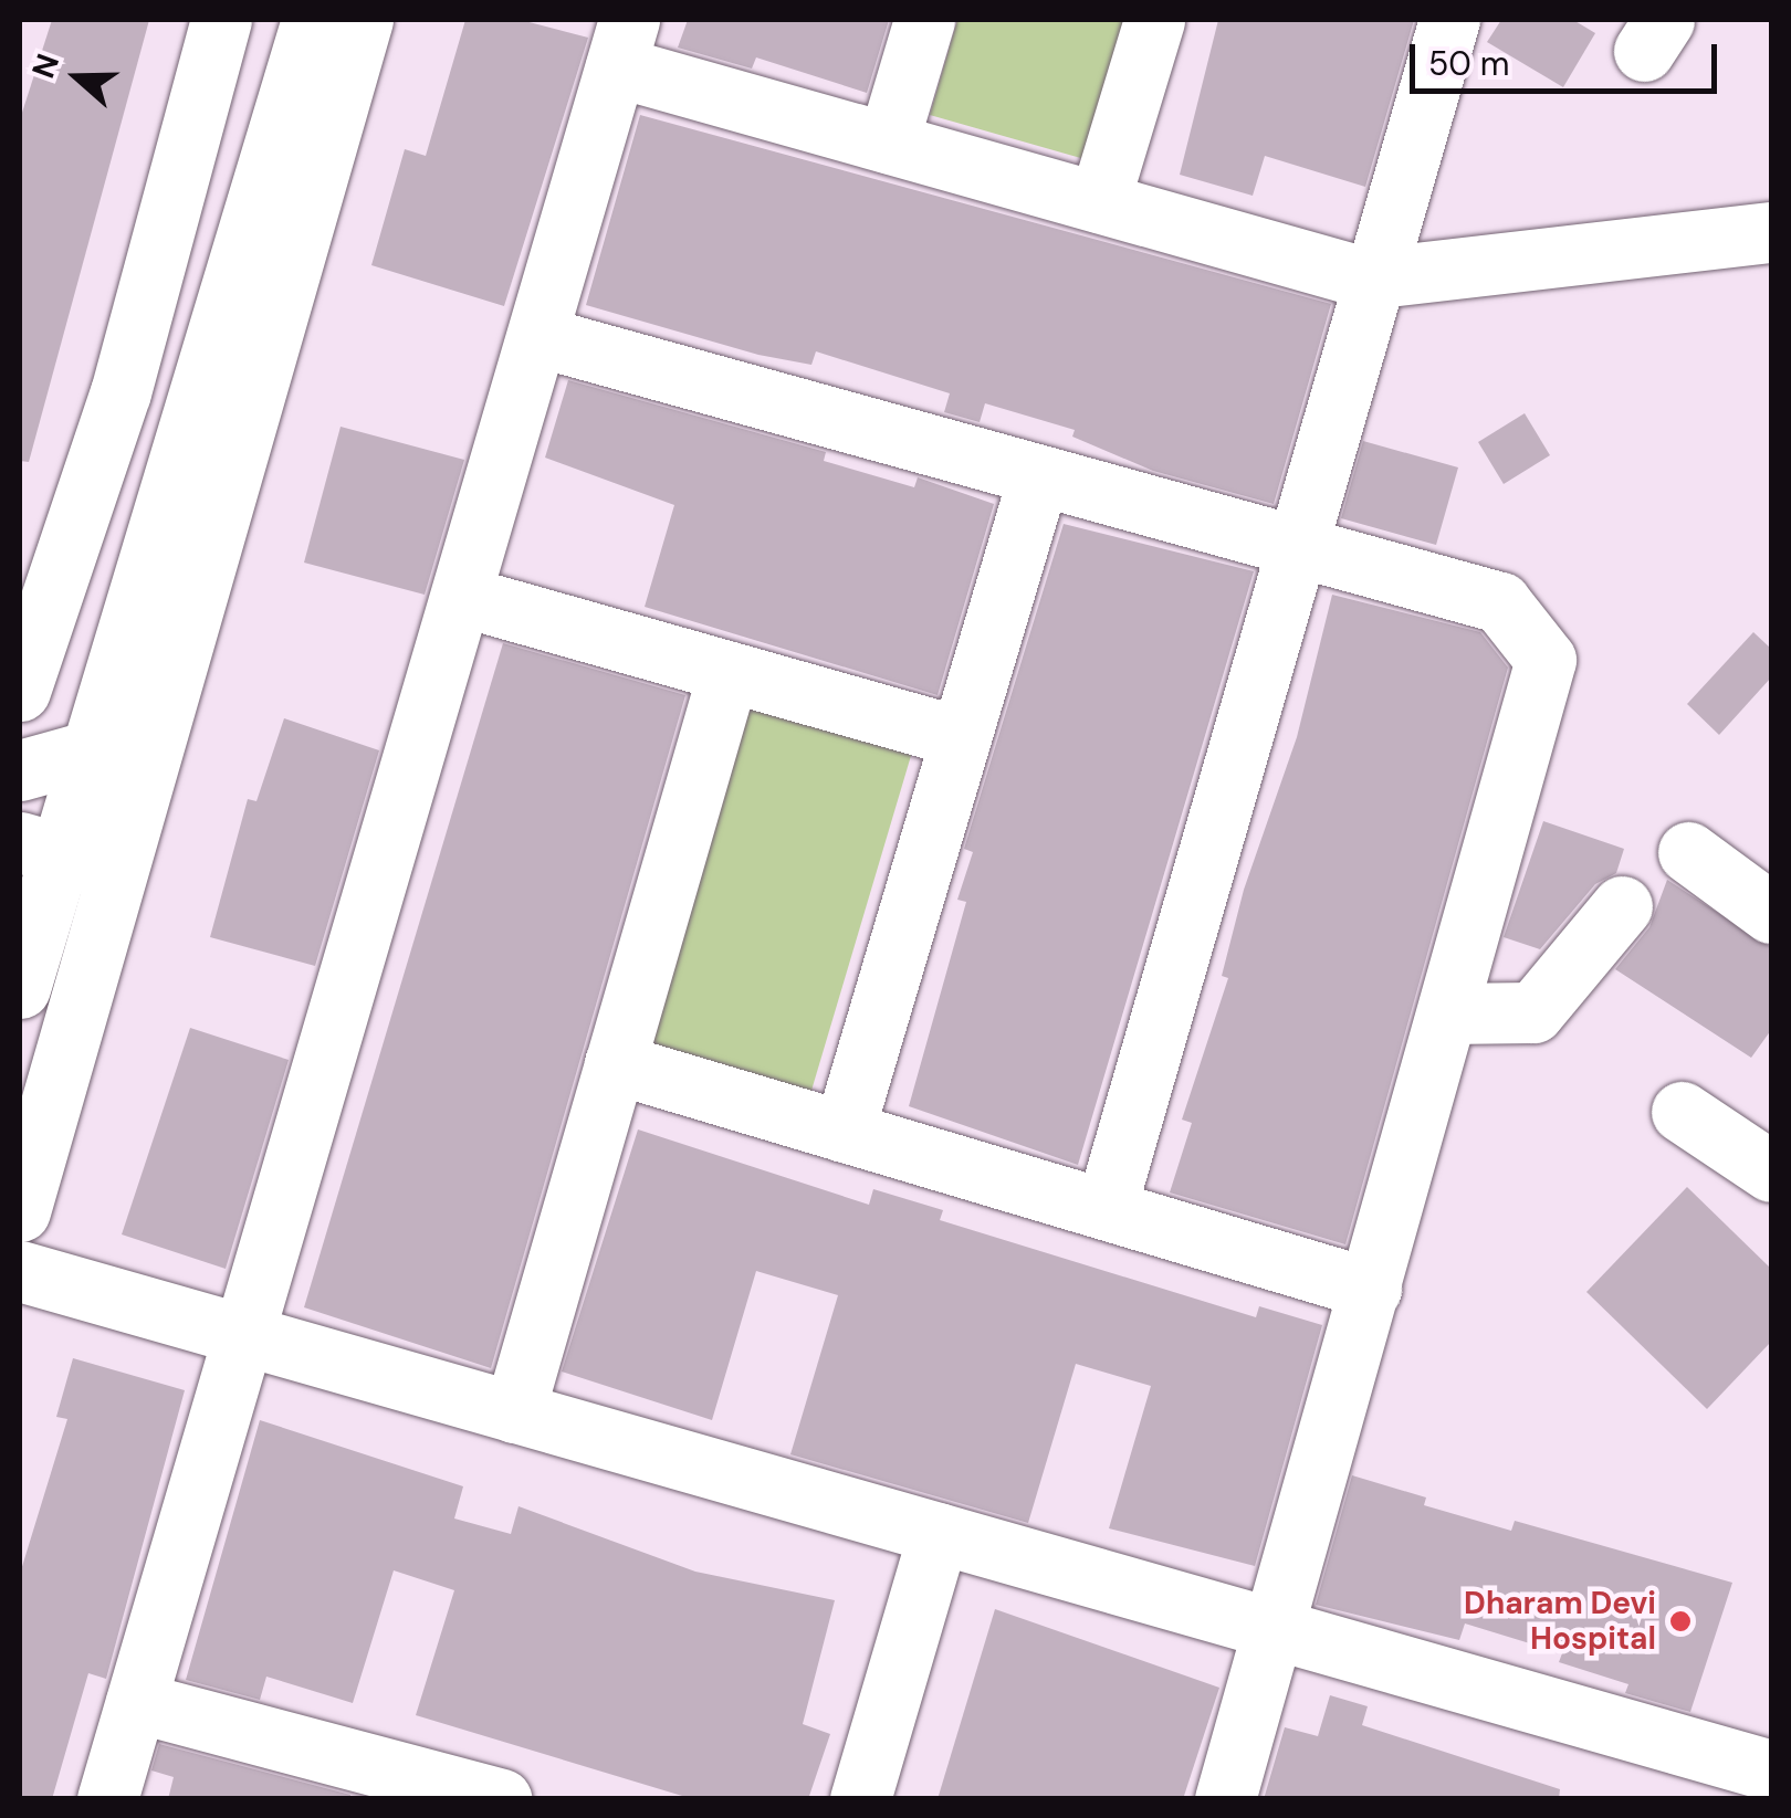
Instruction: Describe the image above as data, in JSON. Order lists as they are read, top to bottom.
{
  "places": ["Dharam Devi Hospital"],
  "scale_bar": "50 m",
  "north": "left"
}
